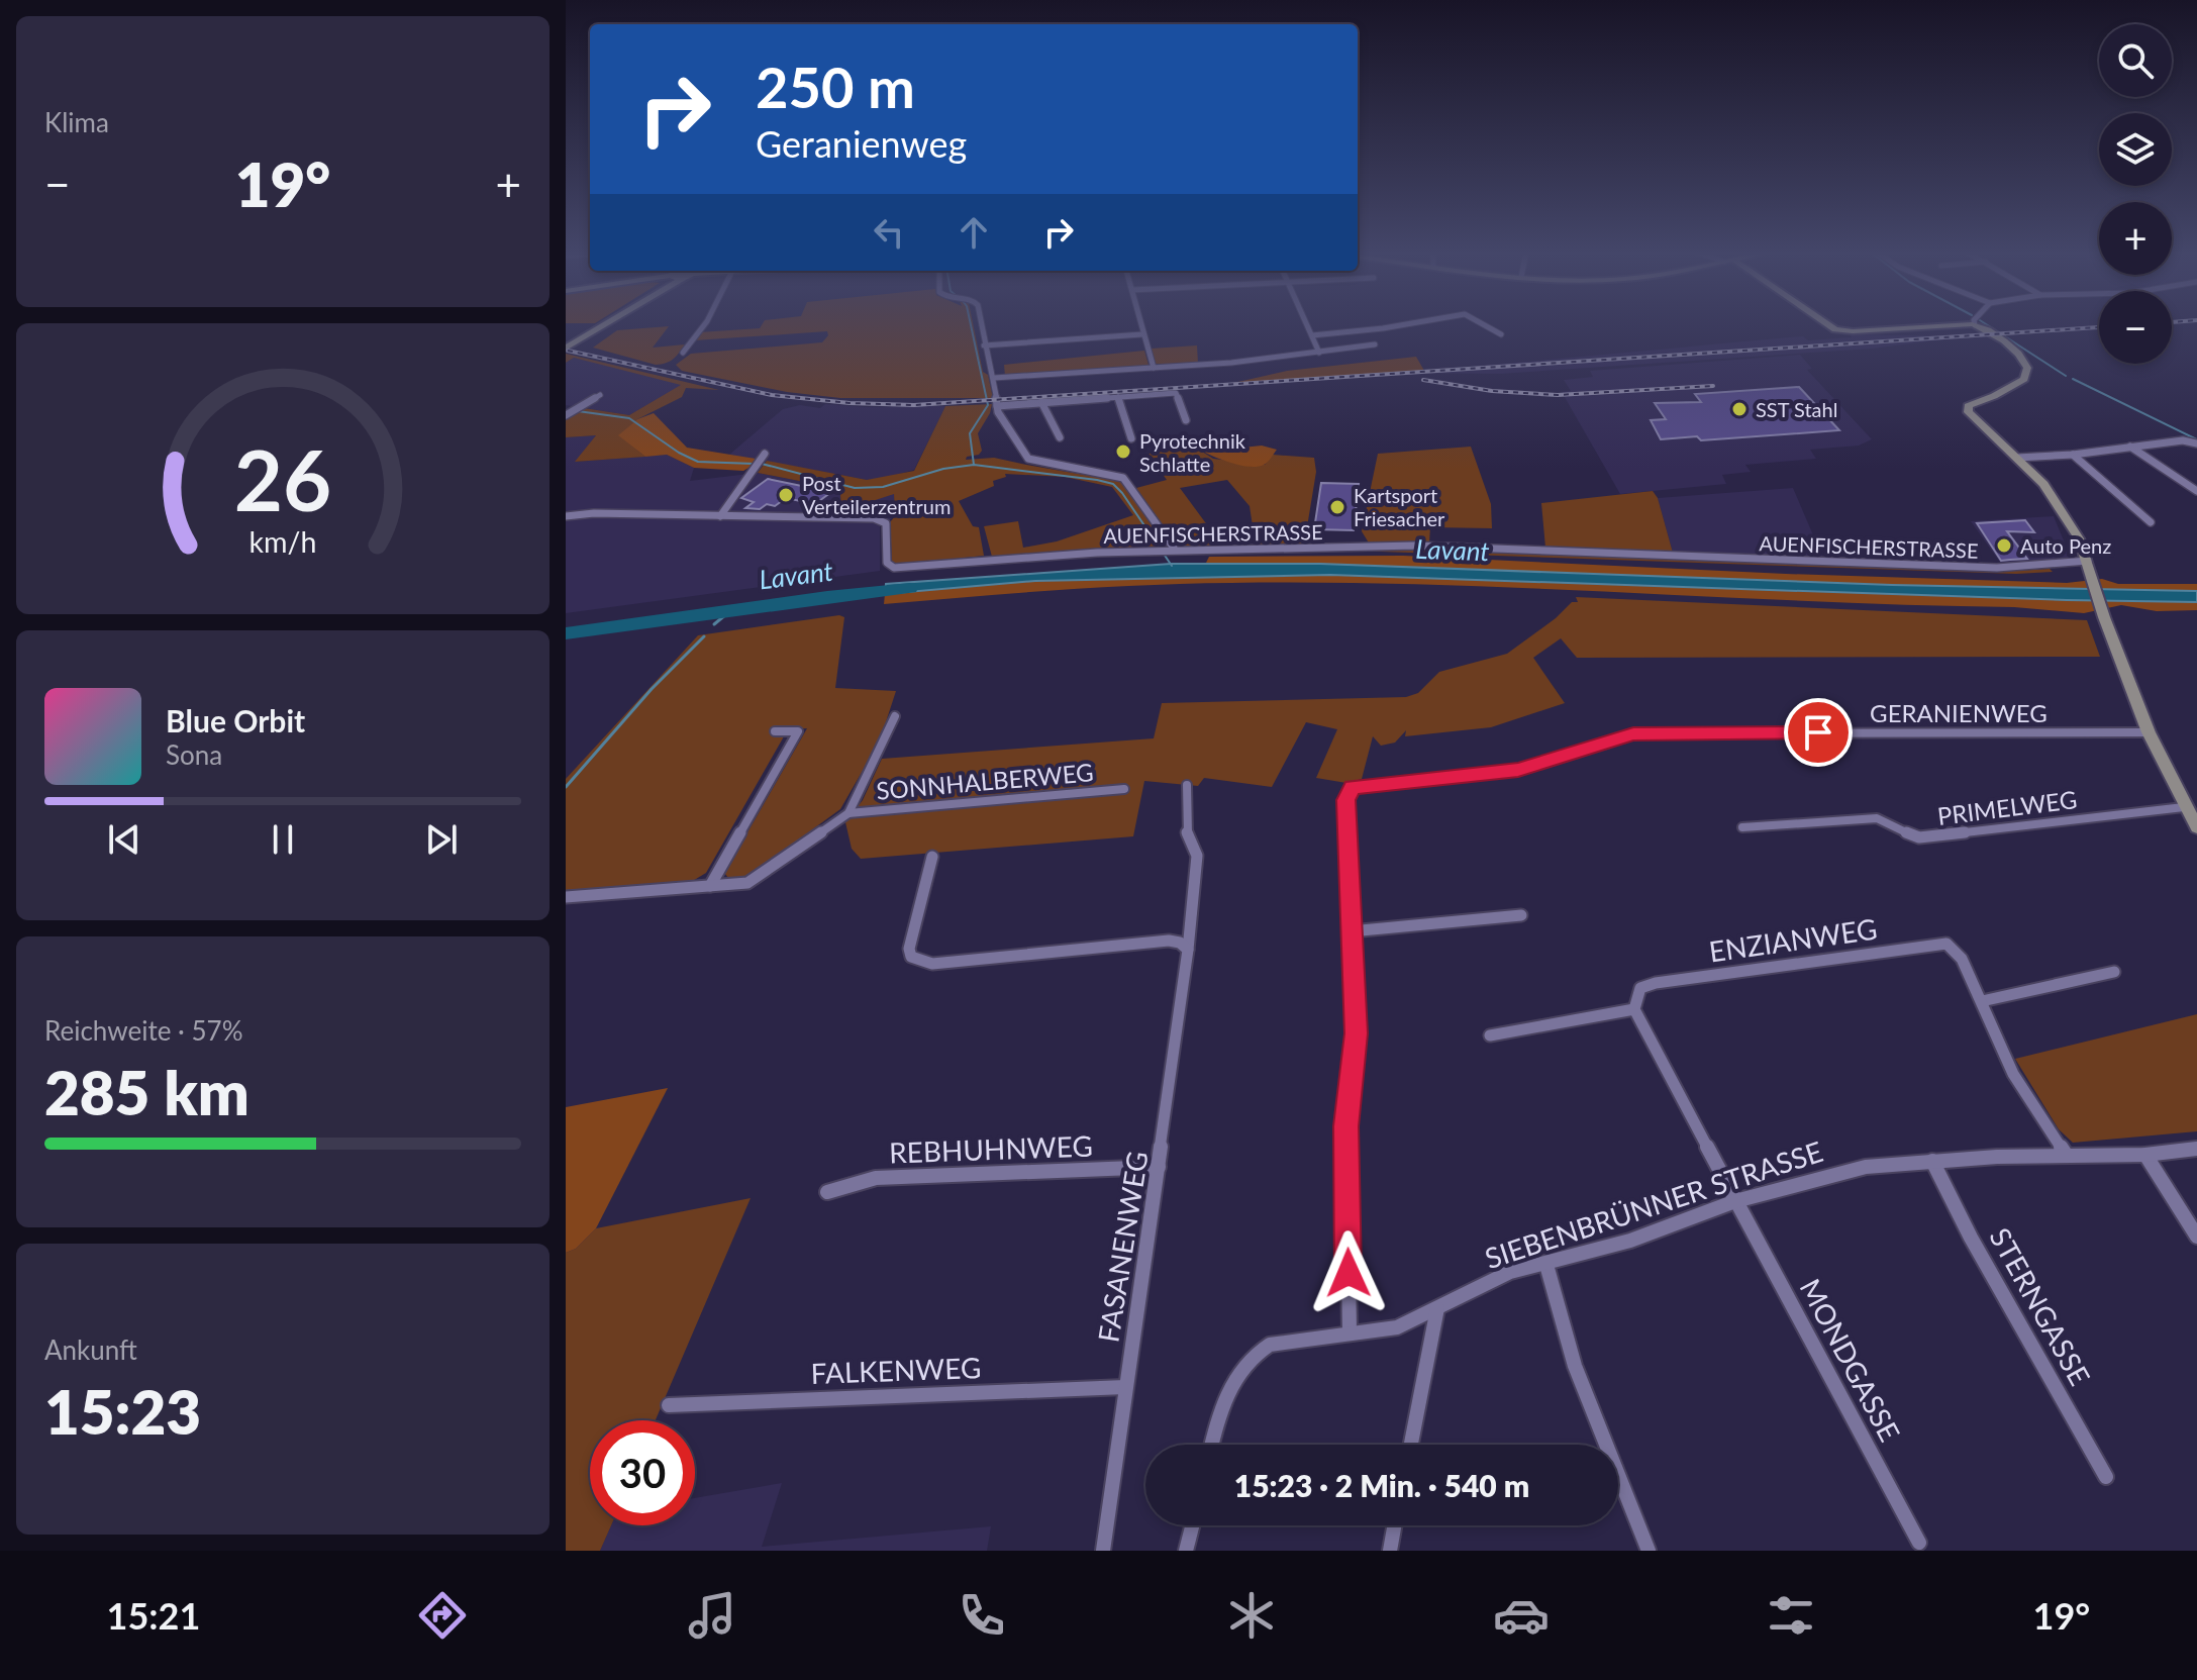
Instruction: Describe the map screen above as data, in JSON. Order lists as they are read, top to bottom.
{
  "streets": {
    "street": [
      "AUENFISCHERSTRASSE",
      "GERANIENWEG",
      "SONNHALBERWEG",
      "PRIMELWEG",
      "ENZIANWEG",
      "REBHUHNWEG",
      "SIEBENBRÜNNER STRASSE",
      "FASANENWEG",
      "STERNGASSE",
      "MONDGASSE",
      "FALKENWEG"
    ]
  },
  "crossings": [
    ["GERANIENWEG", "SIEBENBRÜNNER STRASSE"],
    ["ENZIANWEG", "SIEBENBRÜNNER STRASSE"],
    ["REBHUHNWEG", "FASANENWEG"],
    ["SIEBENBRÜNNER STRASSE", "STERNGASSE"],
    ["SIEBENBRÜNNER STRASSE", "MONDGASSE"],
    ["FASANENWEG", "FALKENWEG"]
  ],
  "water": ["Lavant"],
  "places": [
    "SST Stahl",
    "Pyrotechnik Schlatte",
    "Post Verteilerzentrum",
    "Kartsport Friesacher",
    "Auto Penz"
  ],
  "page": {
    "tile": [
      "Klima",
      ["Reichweite · 57%", "285 km"],
      ["Ankunft", "15:23"]
    ],
    "map_buttons": ["+", "−"],
    "turn": ["250 m", "Geranienweg"],
    "heat": ["−", "19°", "+"],
    "song": ["Blue Orbit", "Sona"],
    "limit": "30",
    "trip": "15:23 · 2 Min. · 540 m",
    "tabs": ["15:21", "19°"],
    "gauge": ["26", "km/h"]
  }
}
